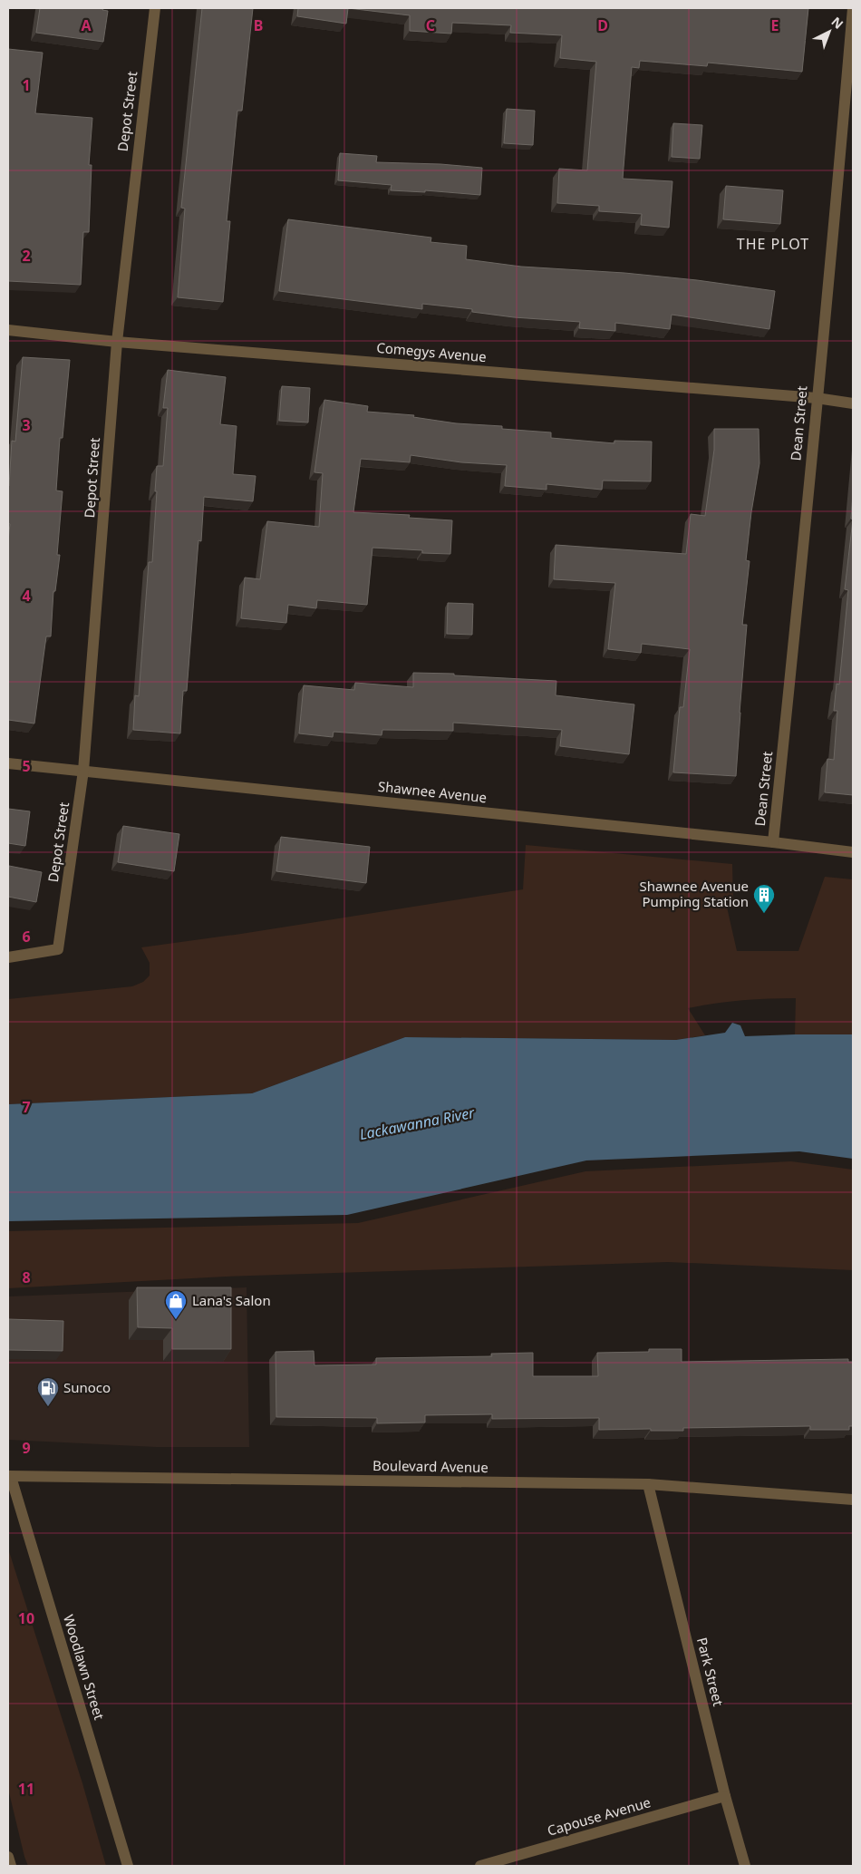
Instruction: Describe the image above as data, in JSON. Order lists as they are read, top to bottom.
{
  "streets": {
    "street": [
      "Depot Street",
      "Comegys Avenue",
      "Dean Street",
      "Shawnee Avenue",
      "Boulevard Avenue",
      "Woodlawn Street",
      "Park Street",
      "Capouse Avenue"
    ]
  },
  "crossings": [
    ["Depot Street", "Comegys Avenue"],
    ["Depot Street", "Shawnee Avenue"],
    ["Comegys Avenue", "Dean Street"],
    ["Dean Street", "Shawnee Avenue"],
    ["Boulevard Avenue", "Woodlawn Street"],
    ["Boulevard Avenue", "Park Street"],
    ["Park Street", "Capouse Avenue"]
  ],
  "districts": ["THE PLOT"],
  "water": ["Lackawanna River"],
  "places": {
    "building": ["Shawnee Avenue Pumping Station"],
    "shop": ["Lana's Salon"],
    "fuel station": ["Sunoco"]
  },
  "north": "top right",
  "grid": {
    "columns": [
      "A",
      "B",
      "C",
      "D",
      "E"
    ],
    "rows": [
      "1",
      "2",
      "3",
      "4",
      "5",
      "6",
      "7",
      "8",
      "9",
      "10",
      "11"
    ]
  }
}
